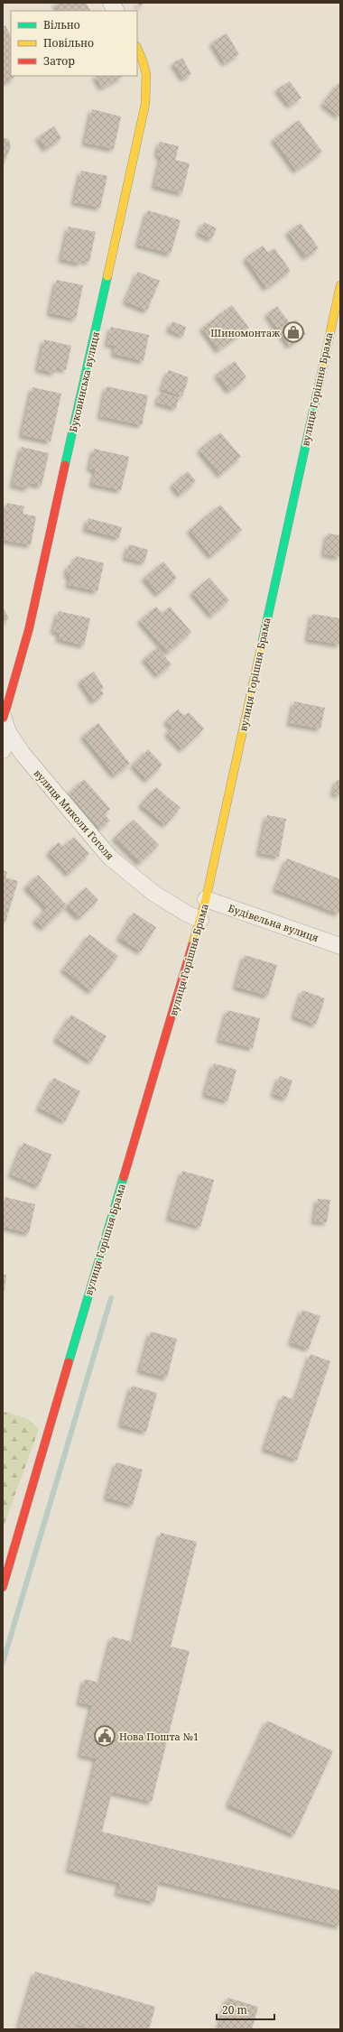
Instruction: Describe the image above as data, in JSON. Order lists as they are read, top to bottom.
{
  "streets": {
    "street": [
      "Буковинська вулиця",
      "вулиця Горішня Брама",
      "вулиця Миколи Гоголя",
      "Будівельна вулиця"
    ]
  },
  "crossings": [
    ["Буковинська вулиця", "вулиця Миколи Гоголя"],
    ["вулиця Горішня Брама", "вулиця Миколи Гоголя"],
    ["вулиця Горішня Брама", "Будівельна вулиця"]
  ],
  "places": {
    "shop": ["Шиномонтаж"],
    "public building": ["Нова Пошта №1"]
  },
  "legend": ["Вільно", "Повільно", "Затор"],
  "scale_bar": "20 m"
}
